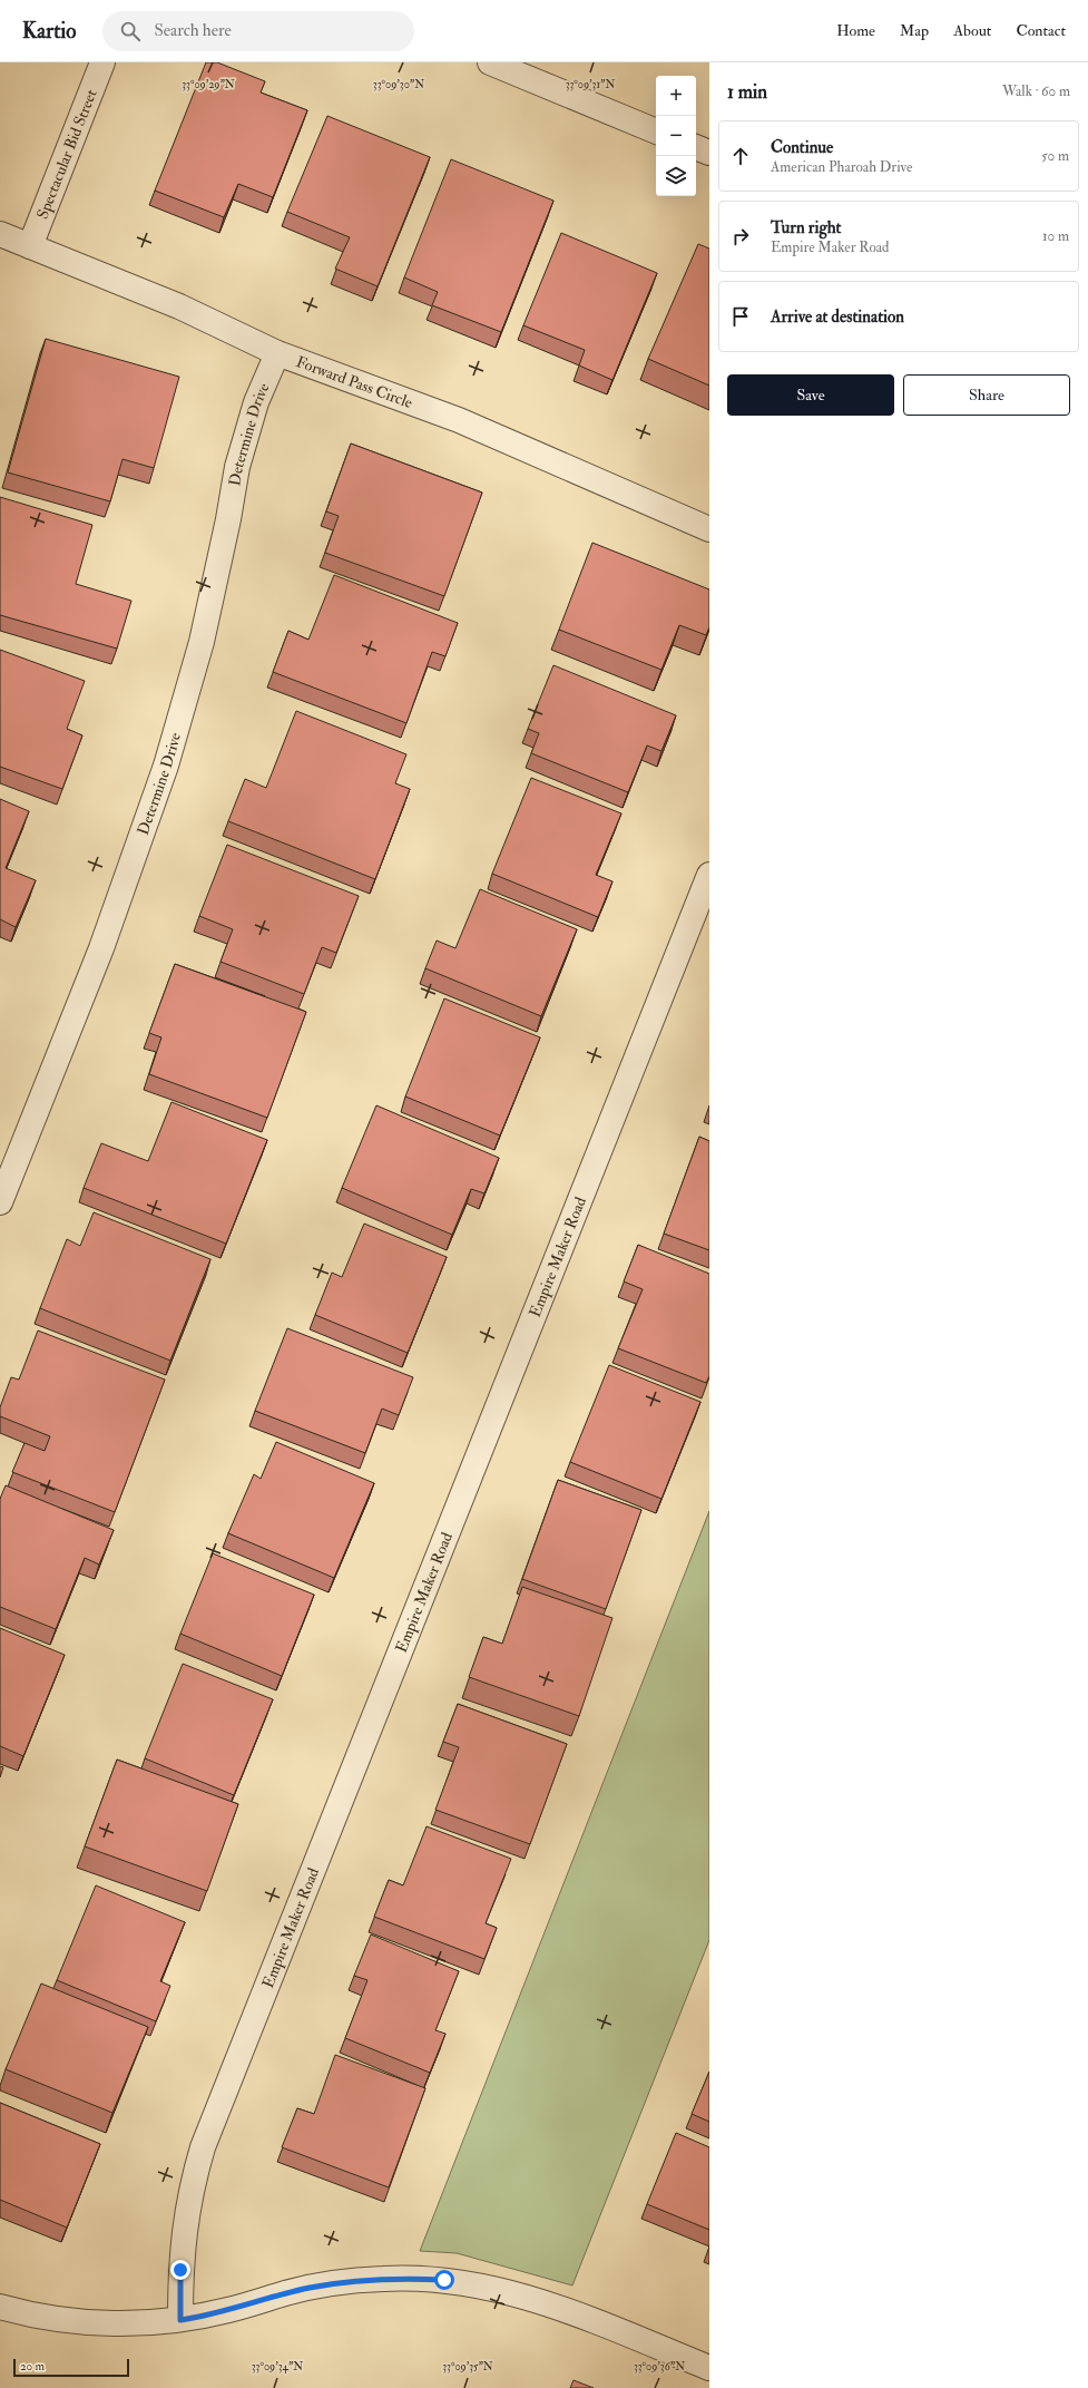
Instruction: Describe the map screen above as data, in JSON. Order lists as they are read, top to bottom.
{
  "streets": {
    "street": [
      "Spectacular Bid Street",
      "Forward Pass Circle",
      "Determine Drive",
      "Empire Maker Road"
    ]
  },
  "crossings": [
    ["Spectacular Bid Street", "Forward Pass Circle"],
    ["Forward Pass Circle", "Determine Drive"]
  ],
  "scale_bar": "20 m",
  "page": {
    "header": "Kartio",
    "search": "Search here",
    "nav": [
      "Home",
      "Map",
      "About",
      "Contact"
    ],
    "heading": ["1 min", "Walk · 60 m"],
    "map_buttons": ["+", "−"],
    "list": [
      ["Continue", "American Pharoah Drive", "50 m"],
      ["Turn right", "Empire Maker Road", "10 m"],
      "Arrive at destination"
    ],
    "buttons": ["Save", "Share"],
    "scale": "20 m"
  },
  "coordinates": [
    "33°09'29\"N",
    "33°09'30\"N",
    "33°09'31\"N",
    "33°09'34\"N",
    "33°09'35\"N",
    "33°09'36\"N"
  ]
}
